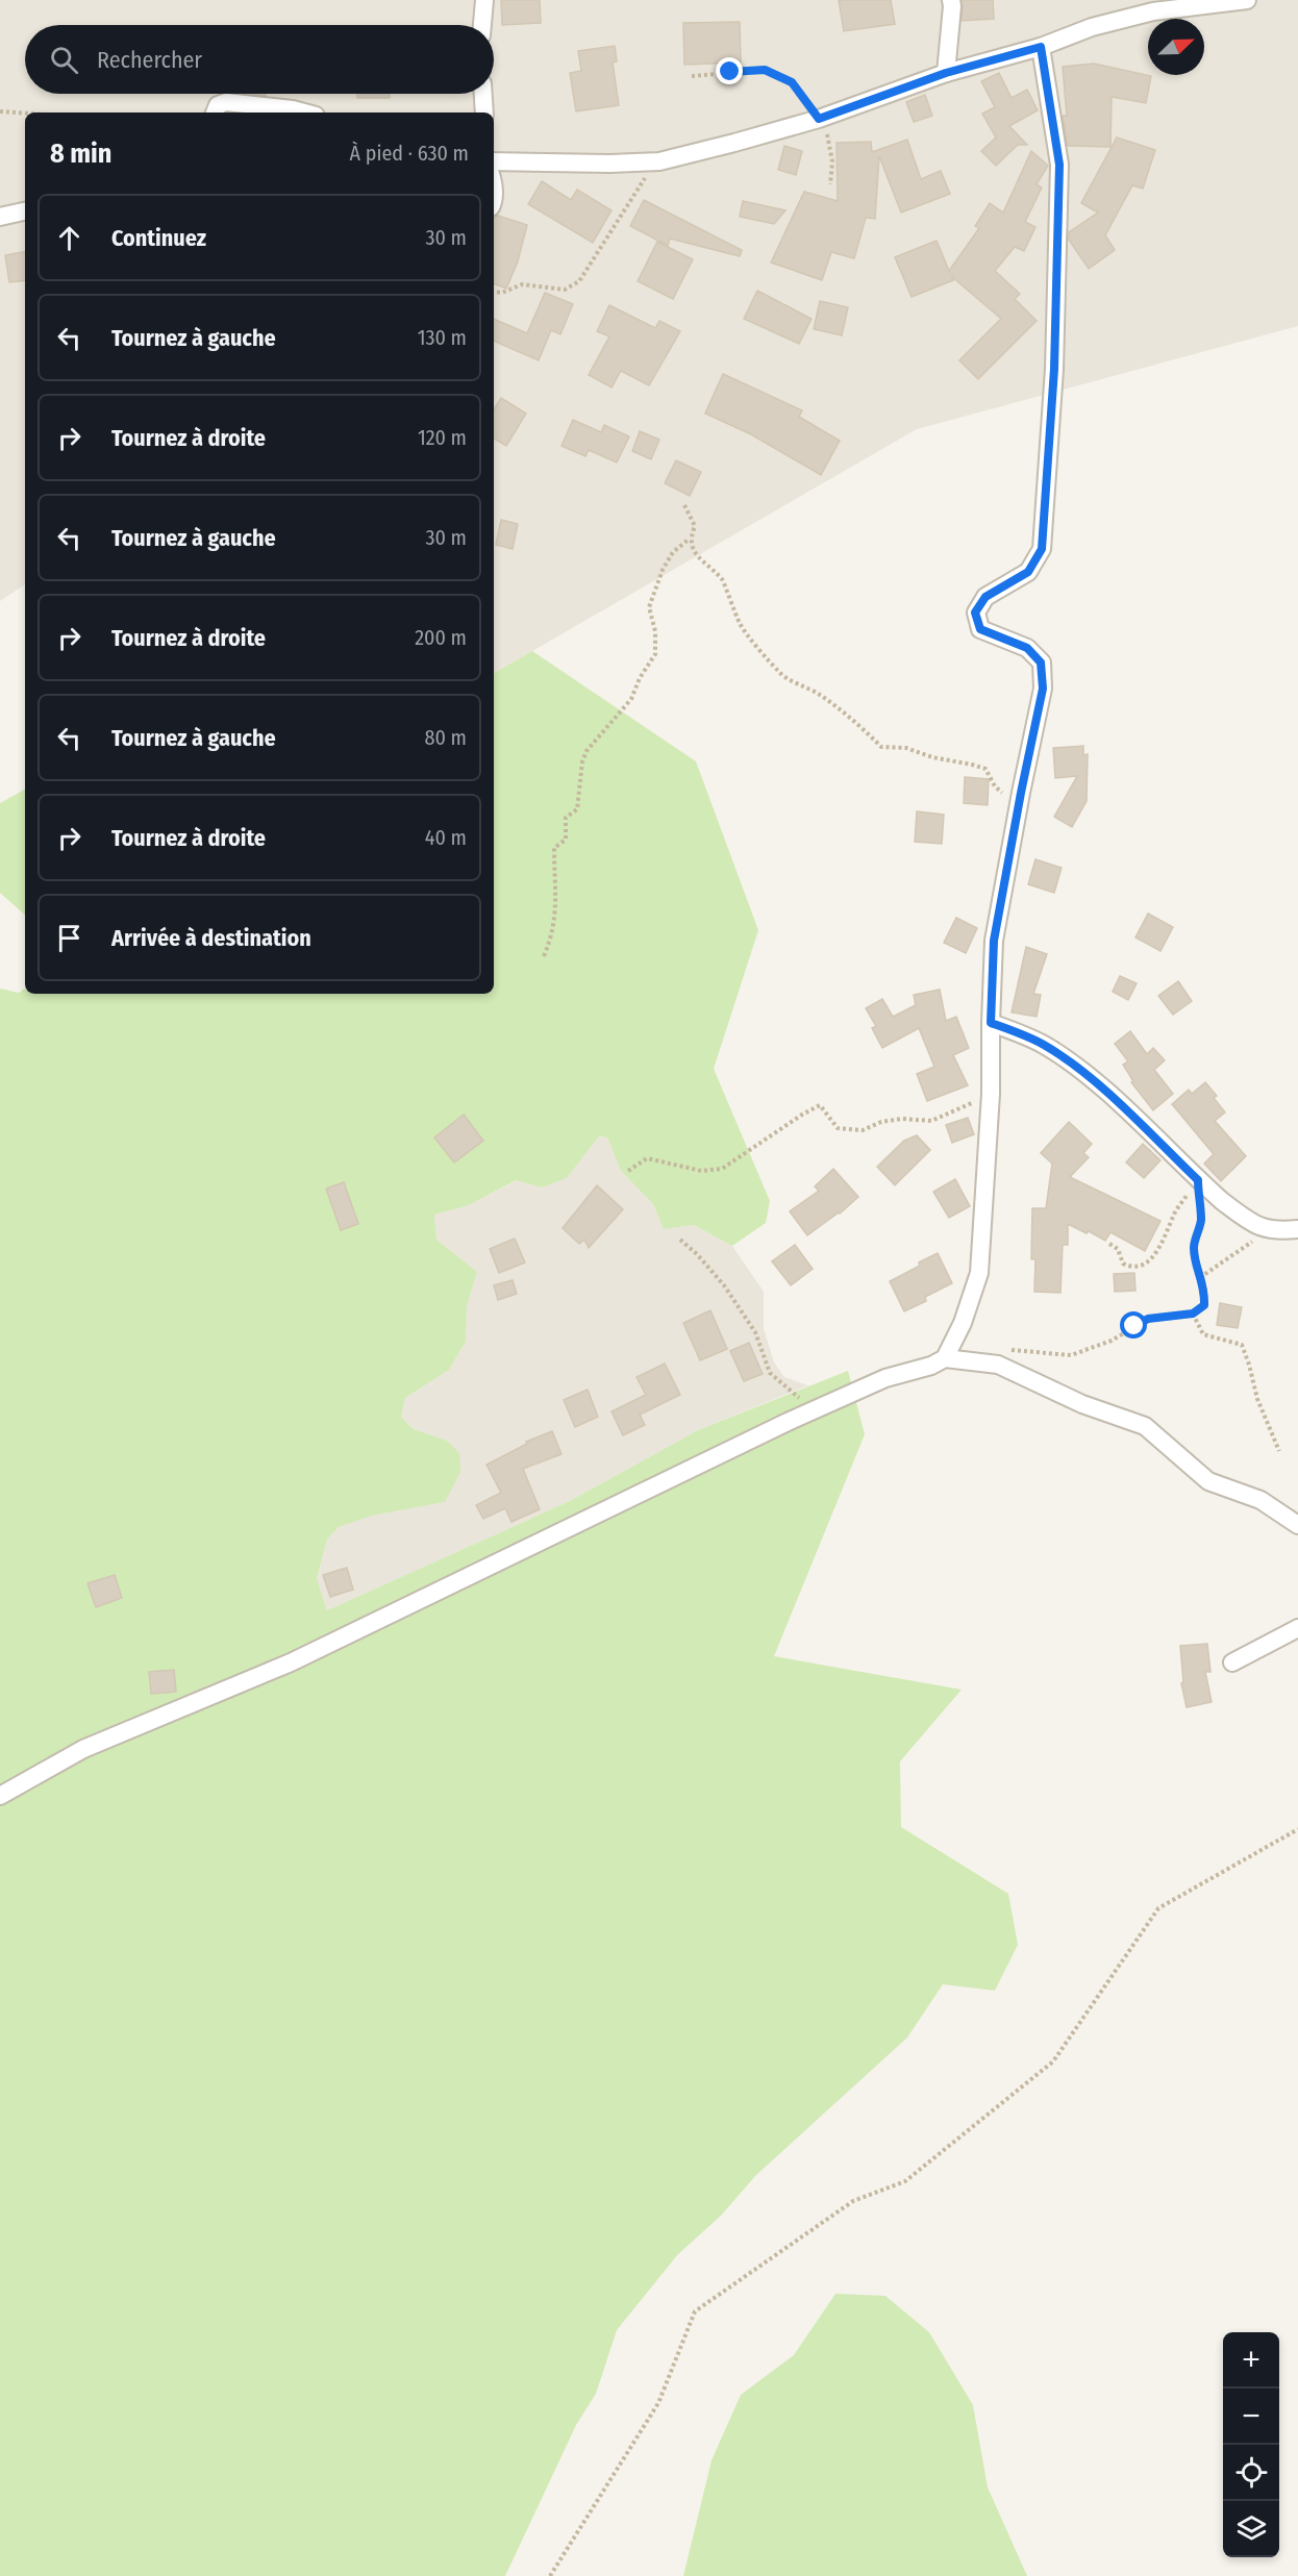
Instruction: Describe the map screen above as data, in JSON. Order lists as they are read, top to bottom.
{
  "north": "top right",
  "page": {
    "search": "Rechercher",
    "heading": ["8 min", "À pied · 630 m"],
    "list": [
      ["Continuez", "30 m"],
      ["Tournez à gauche", "130 m"],
      ["Tournez à droite", "120 m"],
      ["Tournez à gauche", "30 m"],
      ["Tournez à droite", "200 m"],
      ["Tournez à gauche", "80 m"],
      ["Tournez à droite", "40 m"],
      "Arrivée à destination"
    ],
    "map_buttons": ["+", "−"]
  }
}
